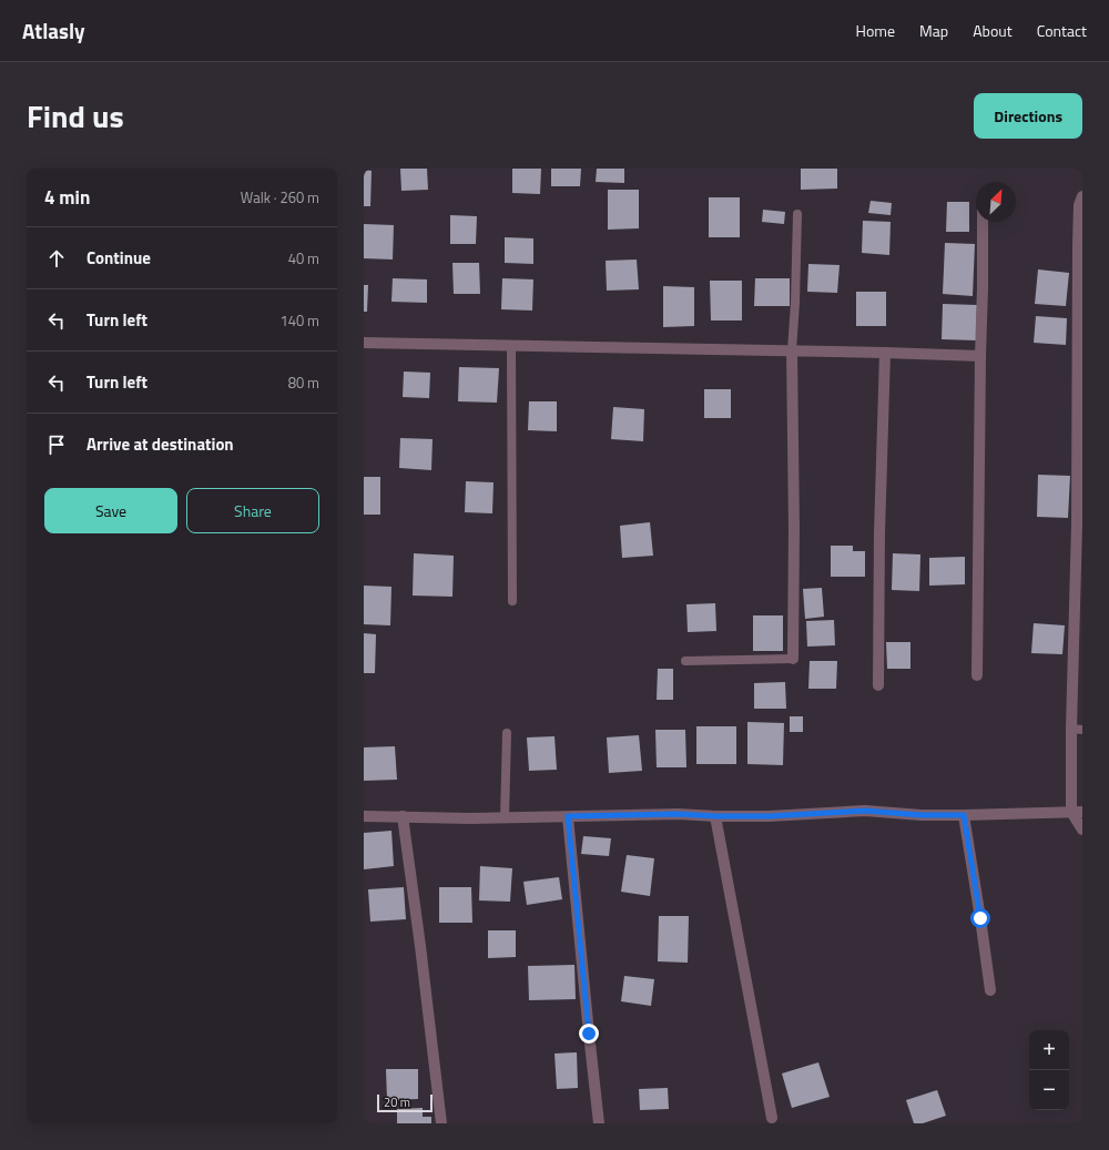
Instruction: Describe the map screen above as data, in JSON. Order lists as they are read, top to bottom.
{
  "scale_bar": "20 m",
  "north": "top right",
  "page": {
    "header": "Atlasly",
    "nav": [
      "Home",
      "Map",
      "About",
      "Contact"
    ],
    "title": "Find us",
    "buttons": [
      "Directions",
      ["Save", "Share"]
    ],
    "heading": ["4 min", "Walk · 260 m"],
    "list": [
      ["Continue", "40 m"],
      ["Turn left", "140 m"],
      ["Turn left", "80 m"],
      "Arrive at destination"
    ],
    "map_buttons": ["+", "−"],
    "scale": "20 m"
  }
}
